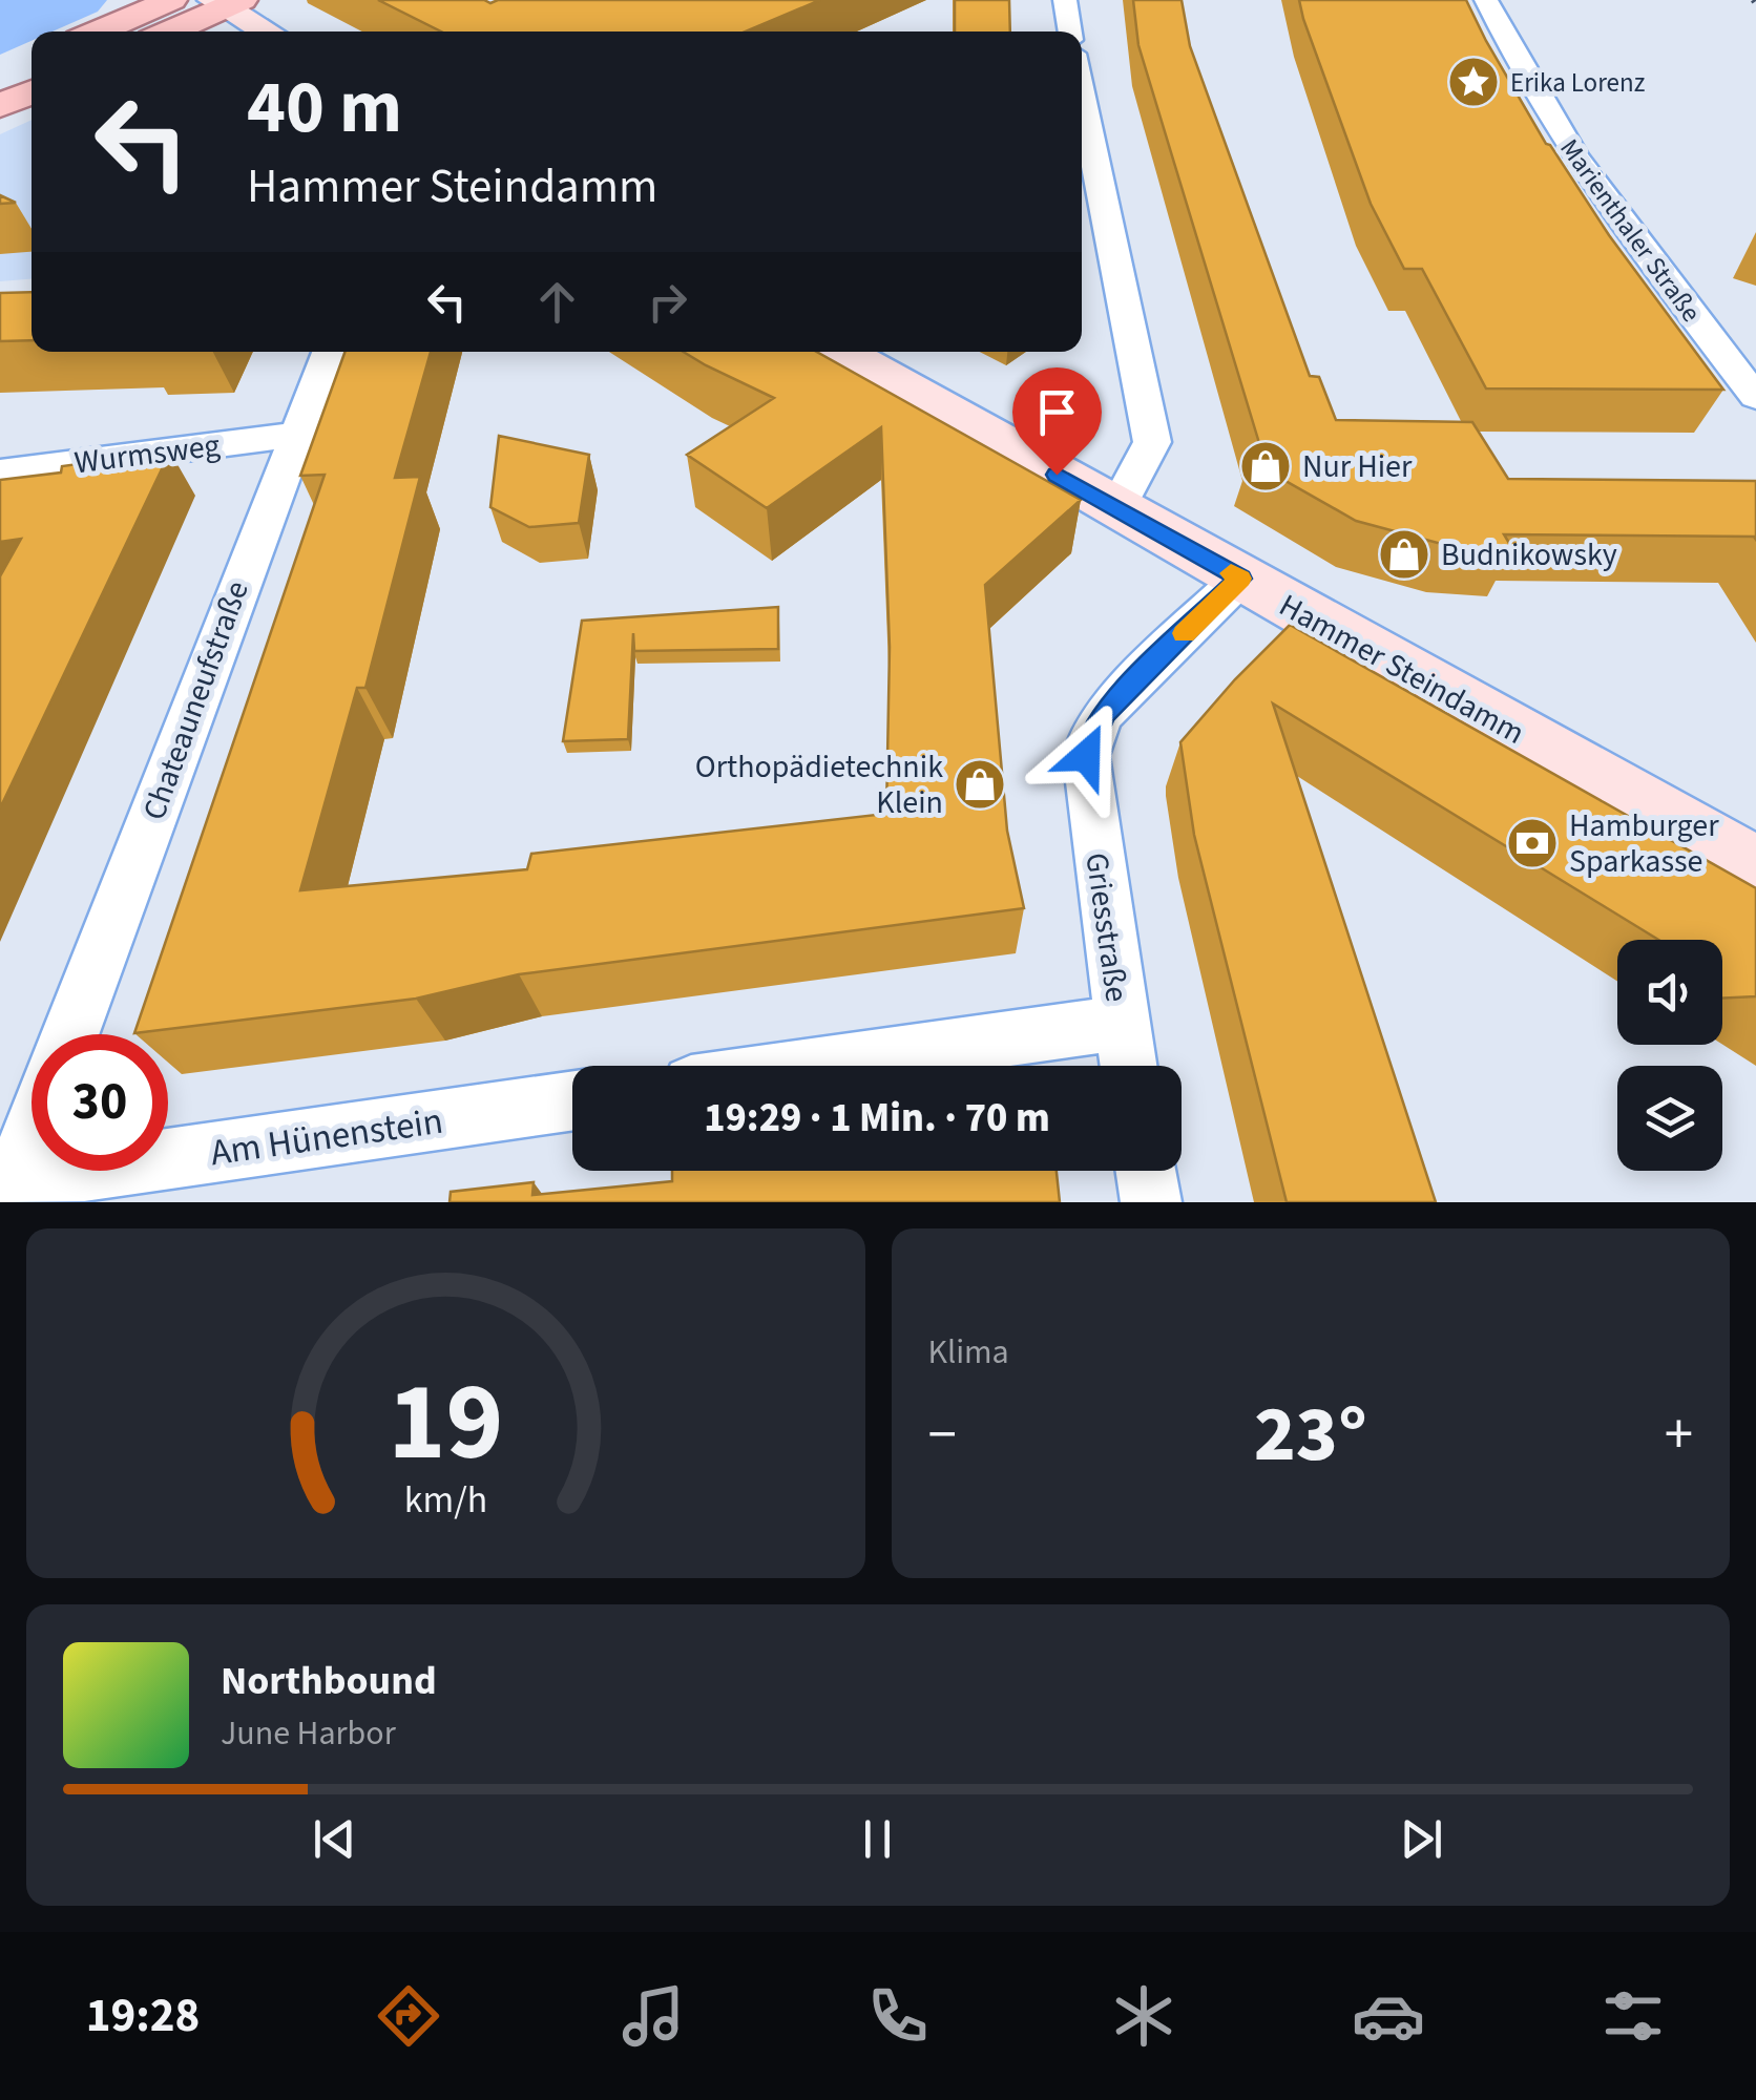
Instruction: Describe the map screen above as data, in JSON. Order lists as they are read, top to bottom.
{
  "streets": {
    "main road": ["Hammer Steindamm"],
    "street": [
      "Marienthaler Straße",
      "Wurmsweg",
      "Chateauneufstraße",
      "Griesstraße",
      "Am Hünenstein"
    ]
  },
  "crossings": [
    ["Wurmsweg", "Chateauneufstraße"],
    ["Hammer Steindamm", "Griesstraße"]
  ],
  "places": {
    "place": ["Erika Lorenz"],
    "shop": ["Nur Hier", "Budnikowsky", "Orthopädietechnik Klein"],
    "bank": ["Hamburger Sparkasse"]
  },
  "page": {
    "turn": ["40 m", "Hammer Steindamm"],
    "limit": "30",
    "trip": "19:29 · 1 Min. · 70 m",
    "tile": "Klima",
    "heat": ["−", "23°", "+"],
    "song": ["Northbound", "June Harbor"],
    "tabs": "19:28",
    "gauge": ["19", "km/h"]
  }
}
